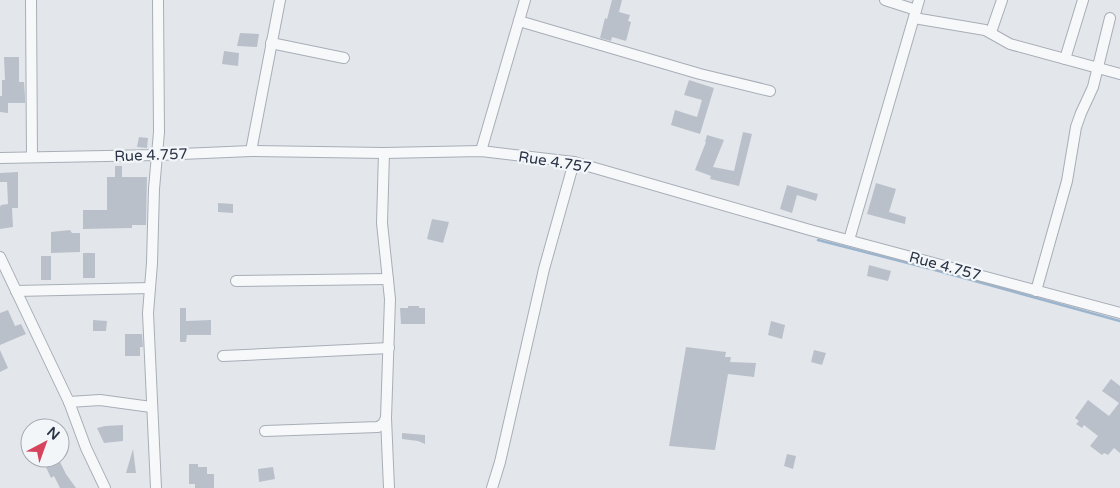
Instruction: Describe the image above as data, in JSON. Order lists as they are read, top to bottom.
{
  "streets": {
    "street": ["Rue 4.757"]
  },
  "north": "top right"
}
